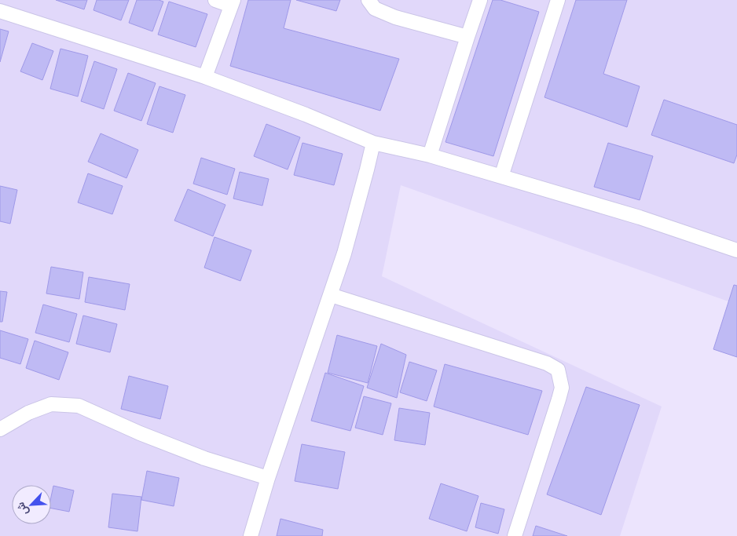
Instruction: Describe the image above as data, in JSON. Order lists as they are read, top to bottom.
{
  "north": "bottom left"
}
